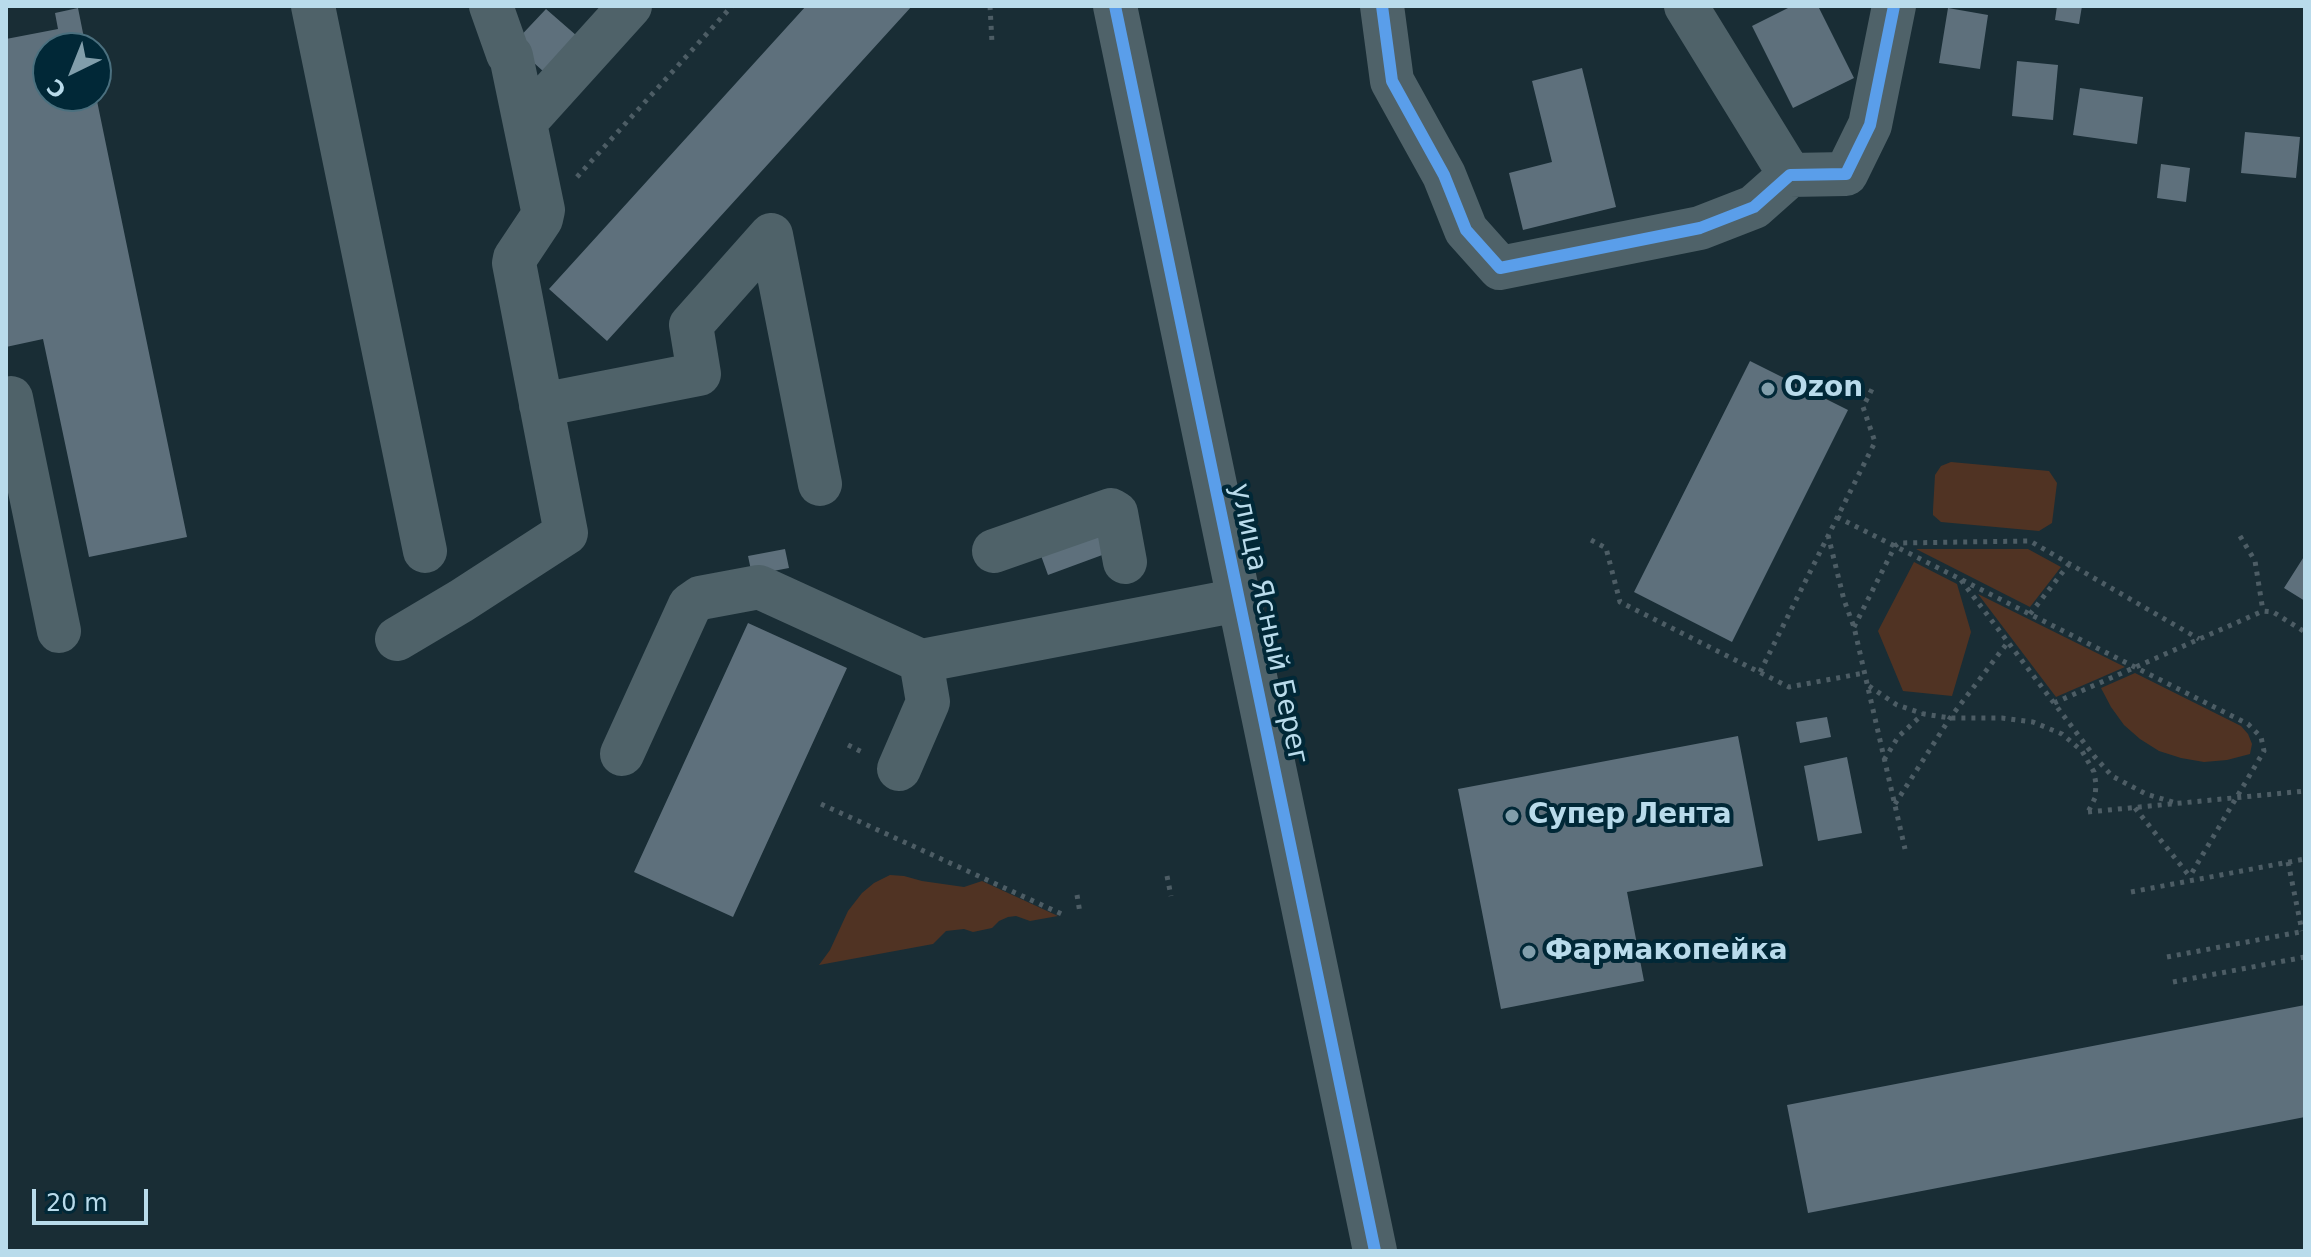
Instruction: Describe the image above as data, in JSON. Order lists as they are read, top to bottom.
{
  "streets": {
    "street": ["улица Ясный Берег"]
  },
  "places": ["Ozon", "Супер Лента", "Фармакопейка"],
  "scale_bar": "20 m",
  "north": "bottom left"
}
